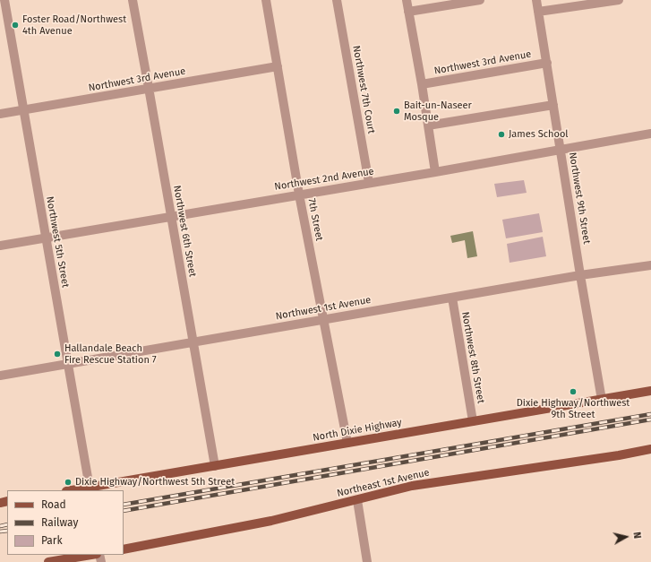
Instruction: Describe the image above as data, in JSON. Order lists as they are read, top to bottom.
{
  "streets": {
    "main road": ["North Dixie Highway", "Northeast 1st Avenue"],
    "street": [
      "Northwest 3rd Avenue",
      "Northwest 7th Court",
      "Northwest 2nd Avenue",
      "Northwest 9th Street",
      "7th Street",
      "Northwest 6th Street",
      "Northwest 5th Street",
      "Northwest 1st Avenue",
      "Northwest 8th Street"
    ]
  },
  "crossings": [
    ["Northwest 3rd Avenue", "Northwest 9th Street"],
    ["Northwest 3rd Avenue", "7th Street"],
    ["Northwest 3rd Avenue", "Northwest 6th Street"],
    ["Northwest 3rd Avenue", "Northwest 5th Street"],
    ["Northwest 7th Court", "Northwest 2nd Avenue"],
    ["Northwest 2nd Avenue", "Northwest 9th Street"],
    ["Northwest 2nd Avenue", "7th Street"],
    ["Northwest 2nd Avenue", "Northwest 6th Street"],
    ["Northwest 2nd Avenue", "Northwest 5th Street"],
    ["Northwest 9th Street", "Northwest 1st Avenue"],
    ["Northwest 9th Street", "North Dixie Highway"],
    ["7th Street", "Northwest 1st Avenue"],
    ["7th Street", "North Dixie Highway"],
    ["Northwest 6th Street", "Northwest 1st Avenue"],
    ["Northwest 6th Street", "North Dixie Highway"],
    ["Northwest 5th Street", "Northwest 1st Avenue"],
    ["Northwest 5th Street", "North Dixie Highway"],
    ["Northwest 1st Avenue", "Northwest 8th Street"],
    ["Northwest 8th Street", "North Dixie Highway"]
  ],
  "places": [
    "Foster Road/Northwest 4th Avenue",
    "Bait-un-Naseer Mosque",
    "James School",
    "Hallandale Beach Fire Rescue Station 7",
    "Dixie Highway/Northwest 9th Street",
    "Dixie Highway/Northwest 5th Street"
  ],
  "legend": ["Road", "Railway", "Park"],
  "north": "right"
}
